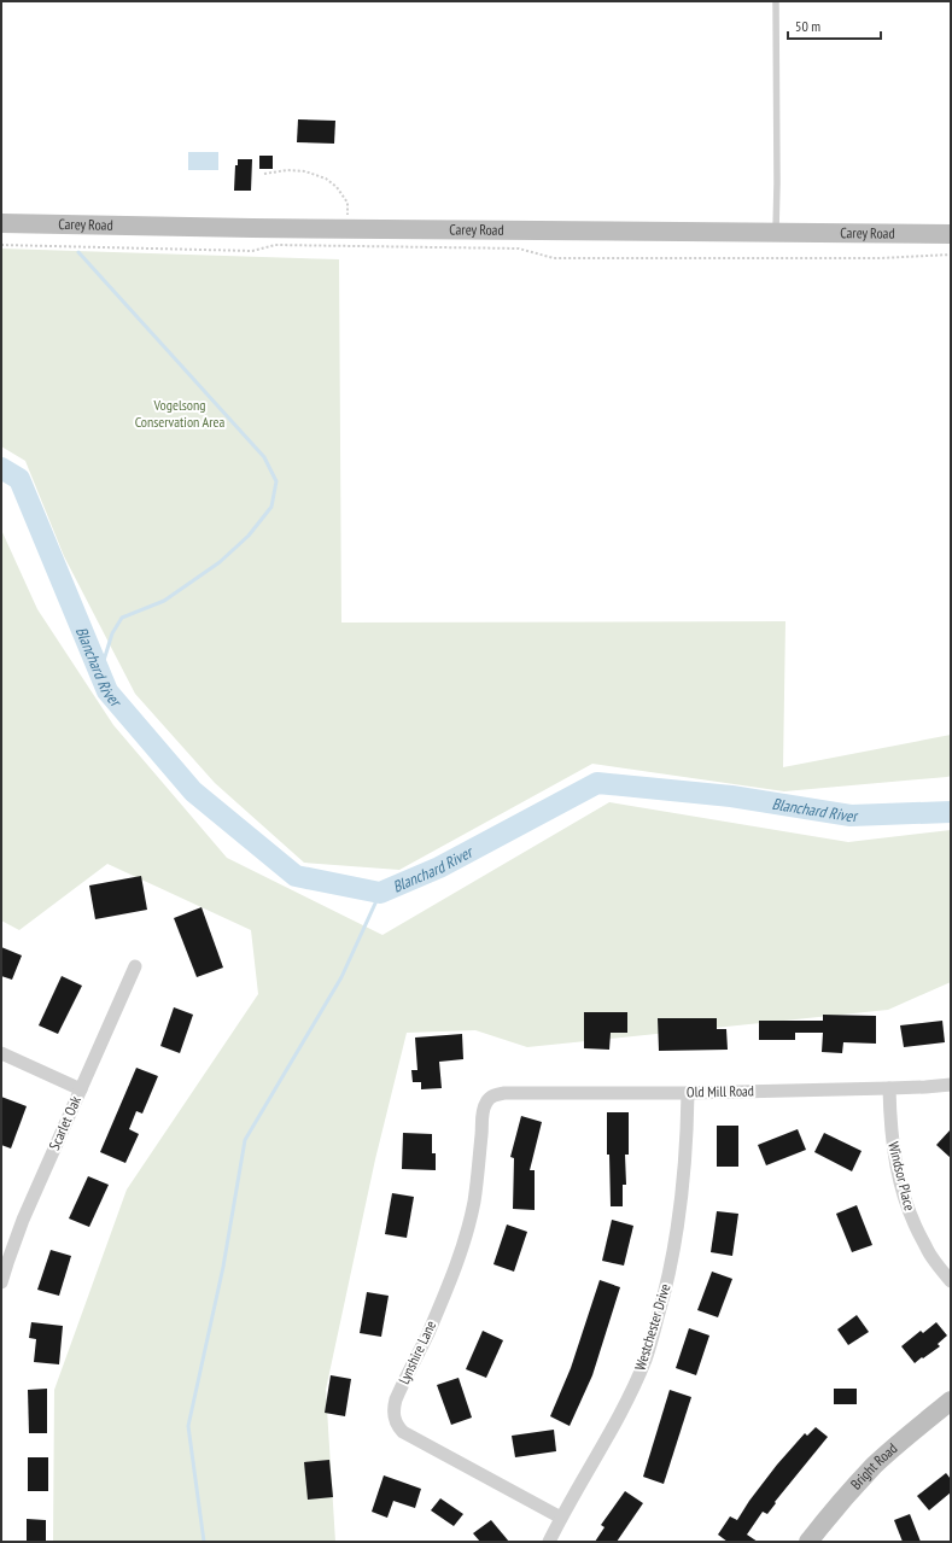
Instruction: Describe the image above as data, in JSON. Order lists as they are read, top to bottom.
{
  "streets": {
    "main road": ["Carey Road", "Bright Road"],
    "street": [
      "Old Mill Road",
      "Scarlet Oak",
      "Windsor Place",
      "Westchester Drive",
      "Lynshire Lane"
    ]
  },
  "crossings": [
    ["Old Mill Road", "Windsor Place"],
    ["Old Mill Road", "Westchester Drive"],
    ["Old Mill Road", "Lynshire Lane"],
    ["Westchester Drive", "Lynshire Lane"]
  ],
  "water": ["Blanchard River"],
  "parks": ["Vogelsong Conservation Area"],
  "scale_bar": "50 m"
}
